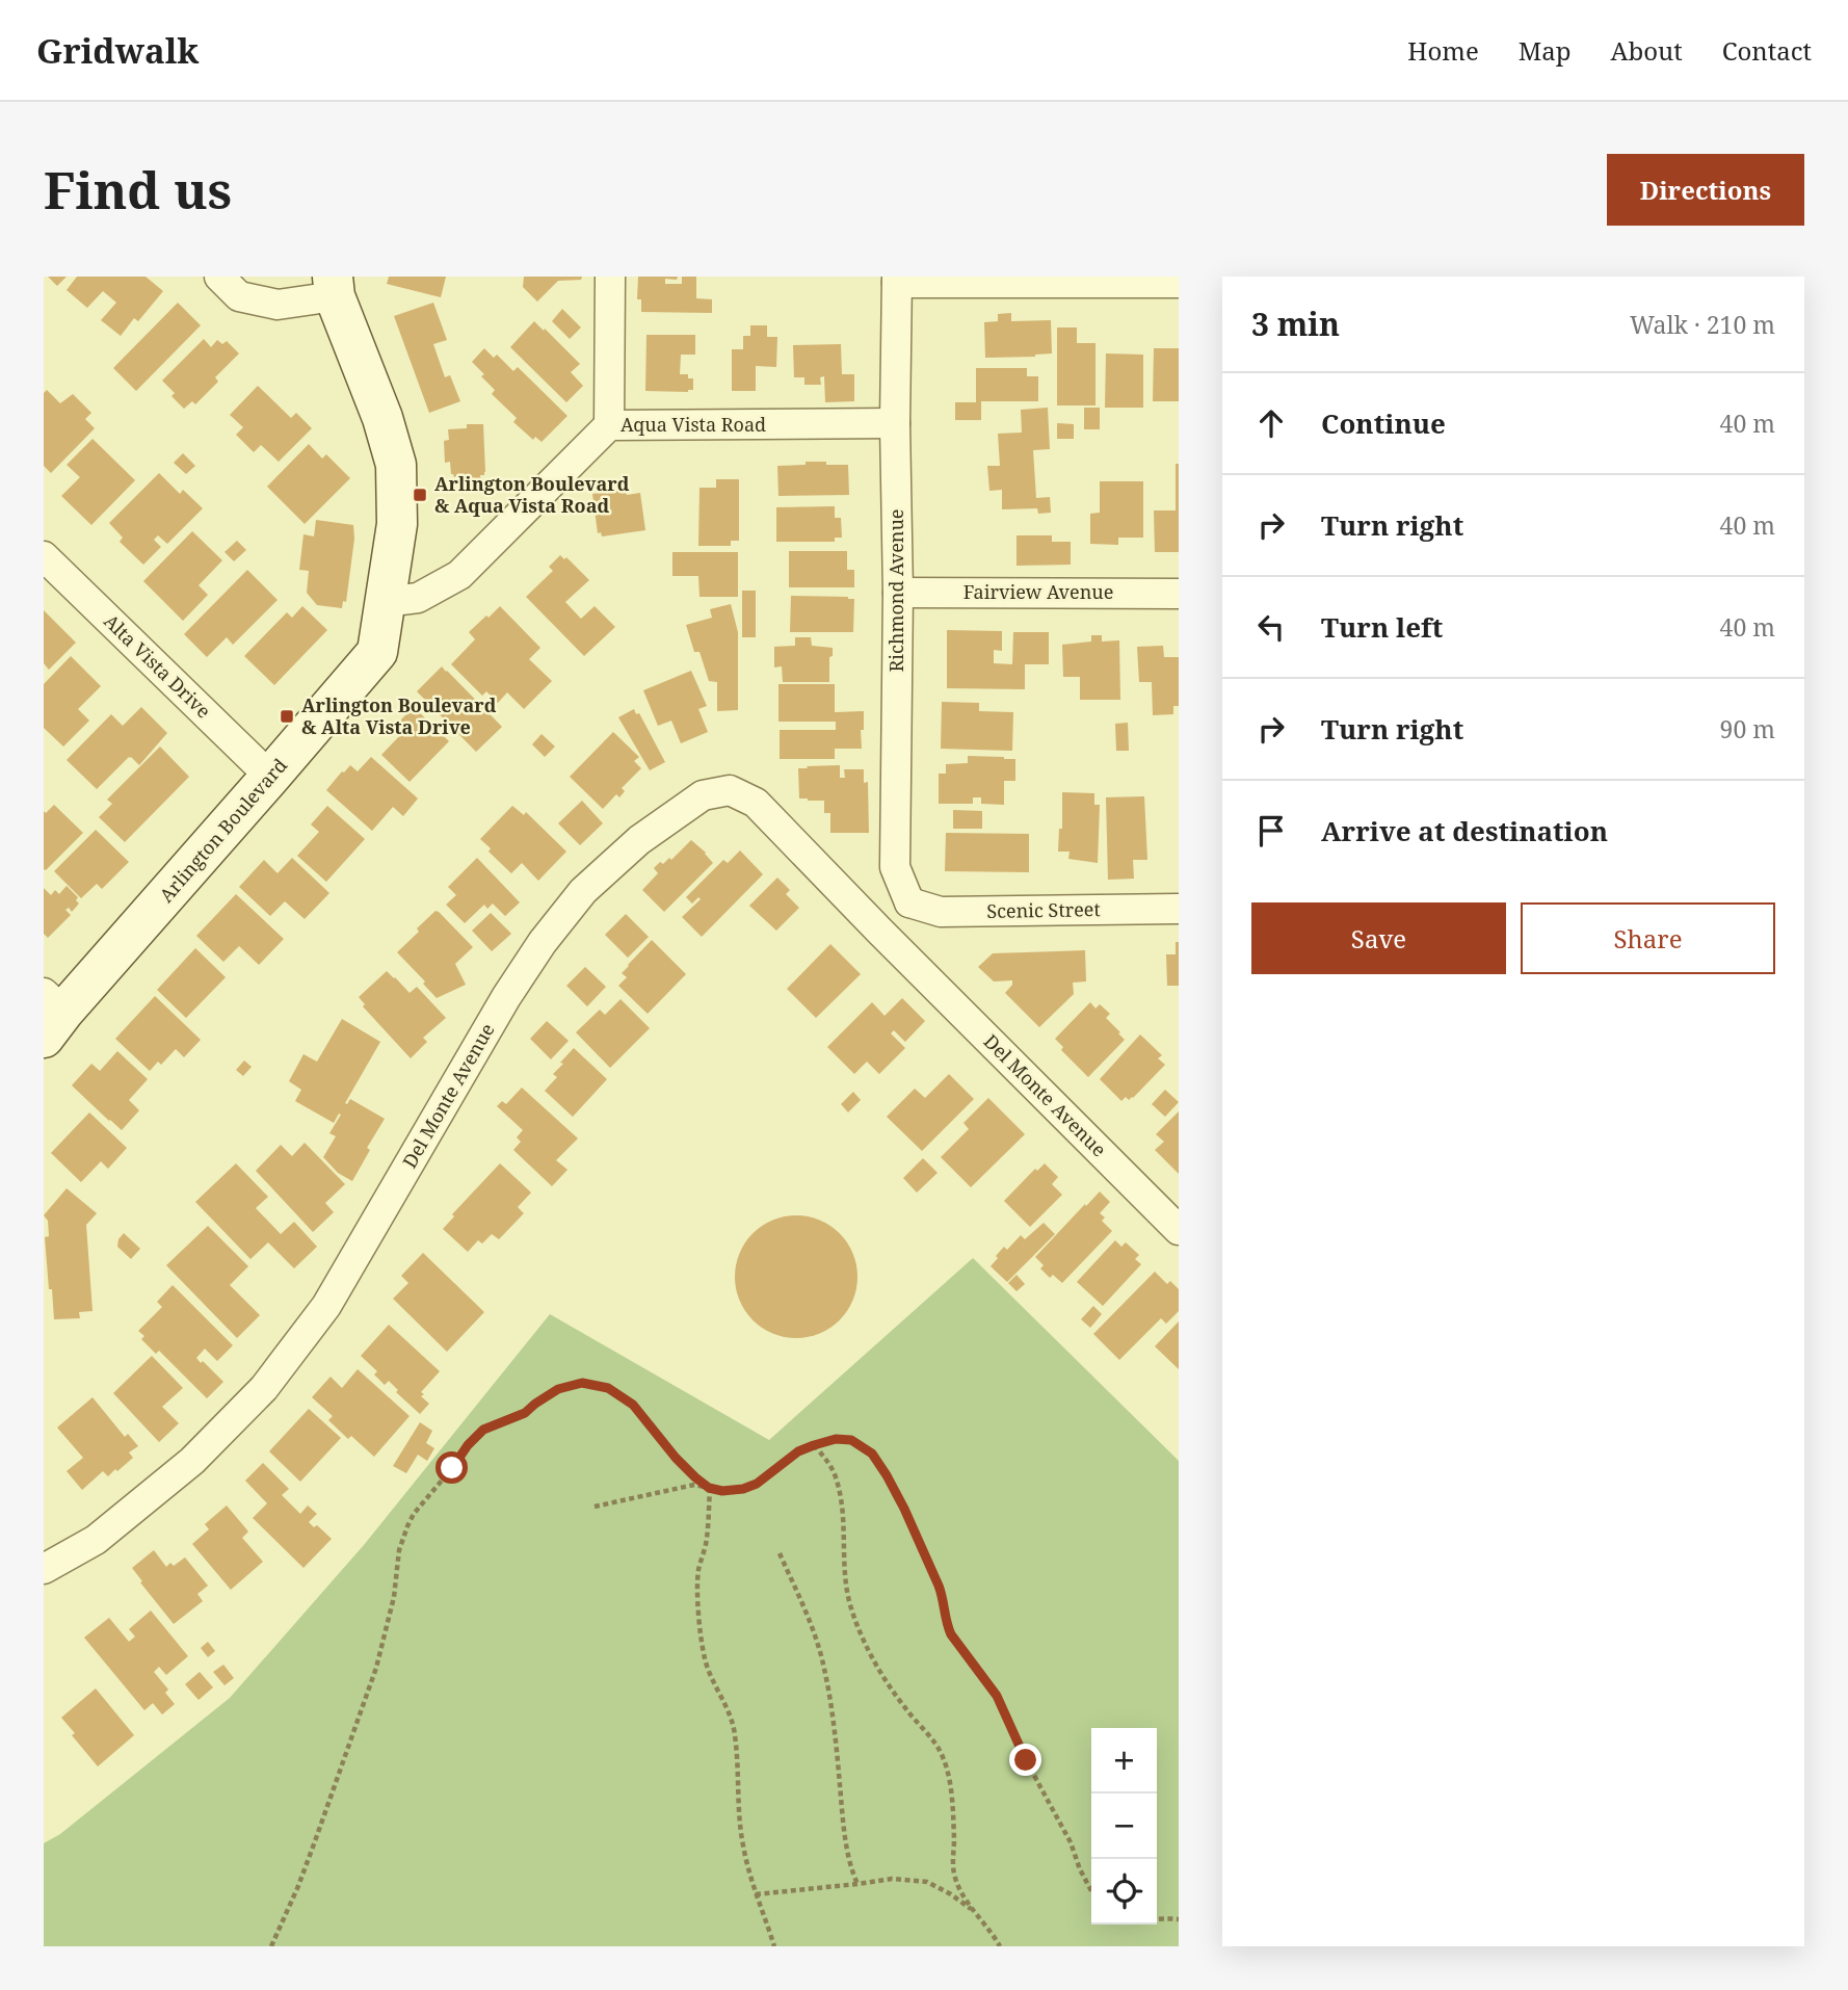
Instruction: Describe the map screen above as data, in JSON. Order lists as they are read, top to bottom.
{
  "streets": {
    "main road": ["Arlington Boulevard"],
    "street": [
      "Aqua Vista Road",
      "Richmond Avenue",
      "Fairview Avenue",
      "Alta Vista Drive",
      "Scenic Street",
      "Del Monte Avenue"
    ]
  },
  "crossings": [
    ["Aqua Vista Road", "Richmond Avenue"],
    ["Aqua Vista Road", "Arlington Boulevard"],
    ["Richmond Avenue", "Fairview Avenue"],
    ["Richmond Avenue", "Scenic Street"],
    ["Alta Vista Drive", "Arlington Boulevard"]
  ],
  "places": {
    "transit": ["Arlington Boulevard & Aqua Vista Road", "Arlington Boulevard & Alta Vista Drive"]
  },
  "page": {
    "header": "Gridwalk",
    "nav": [
      "Home",
      "Map",
      "About",
      "Contact"
    ],
    "buttons": [
      "Directions",
      ["Save", "Share"]
    ],
    "title": "Find us",
    "heading": ["3 min", "Walk · 210 m"],
    "list": [
      ["Continue", "40 m"],
      ["Turn right", "40 m"],
      ["Turn left", "40 m"],
      ["Turn right", "90 m"],
      "Arrive at destination"
    ],
    "map_buttons": ["+", "−"]
  }
}
